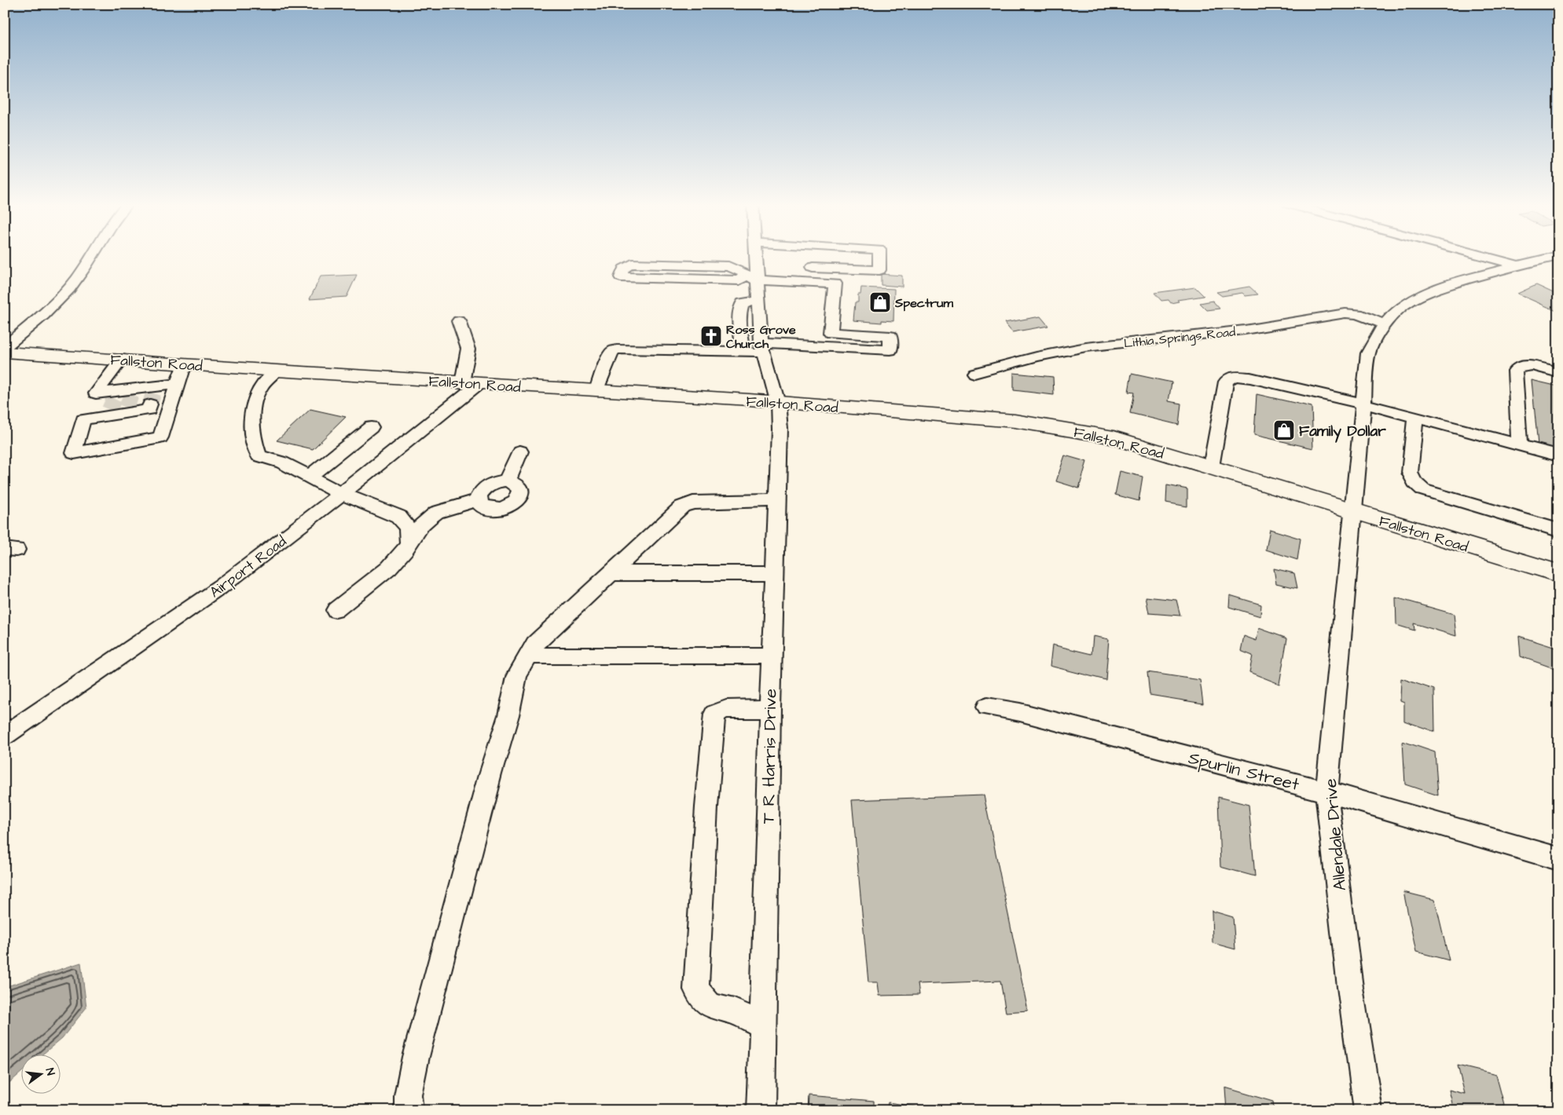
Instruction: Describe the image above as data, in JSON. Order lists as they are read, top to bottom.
{
  "streets": {
    "main road": ["Fallston Road"],
    "street": [
      "Lithia Springs Road",
      "Airport Road",
      "T R Harris Drive",
      "Spurlin Street",
      "Allendale Drive"
    ]
  },
  "crossings": [
    ["Fallston Road", "Airport Road"],
    ["Fallston Road", "T R Harris Drive"],
    ["Fallston Road", "Allendale Drive"],
    ["Spurlin Street", "Allendale Drive"]
  ],
  "places": {
    "shop": ["Spectrum", "Family Dollar"],
    "church": ["Ross Grove Church"]
  },
  "north": "right"
}
